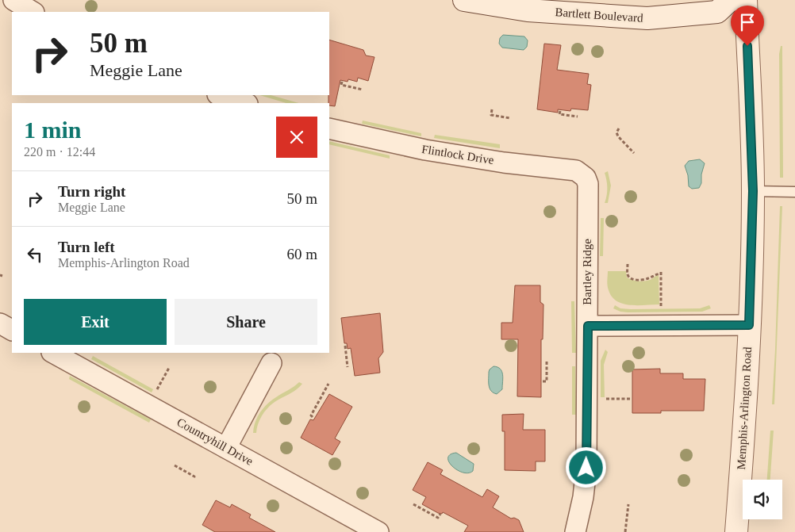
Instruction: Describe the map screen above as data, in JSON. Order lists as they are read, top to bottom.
{
  "streets": {
    "street": [
      "Bartlett Boulevard",
      "Flintlock Drive",
      "Bartley Ridge",
      "Memphis-Arlington Road",
      "Countryhill Drive"
    ]
  },
  "crossings": [
    ["Flintlock Drive", "Bartley Ridge"]
  ],
  "page": {
    "turn": ["50 m", "Meggie Lane"],
    "heading": ["1 min", "220 m · 12:44"],
    "list": [
      {
        "name": "Turn right",
        "note": "Meggie Lane",
        "value": "50 m"
      },
      {
        "name": "Turn left",
        "note": "Memphis-Arlington Road",
        "value": "60 m"
      }
    ],
    "buttons": ["Exit", "Share"]
  }
}
